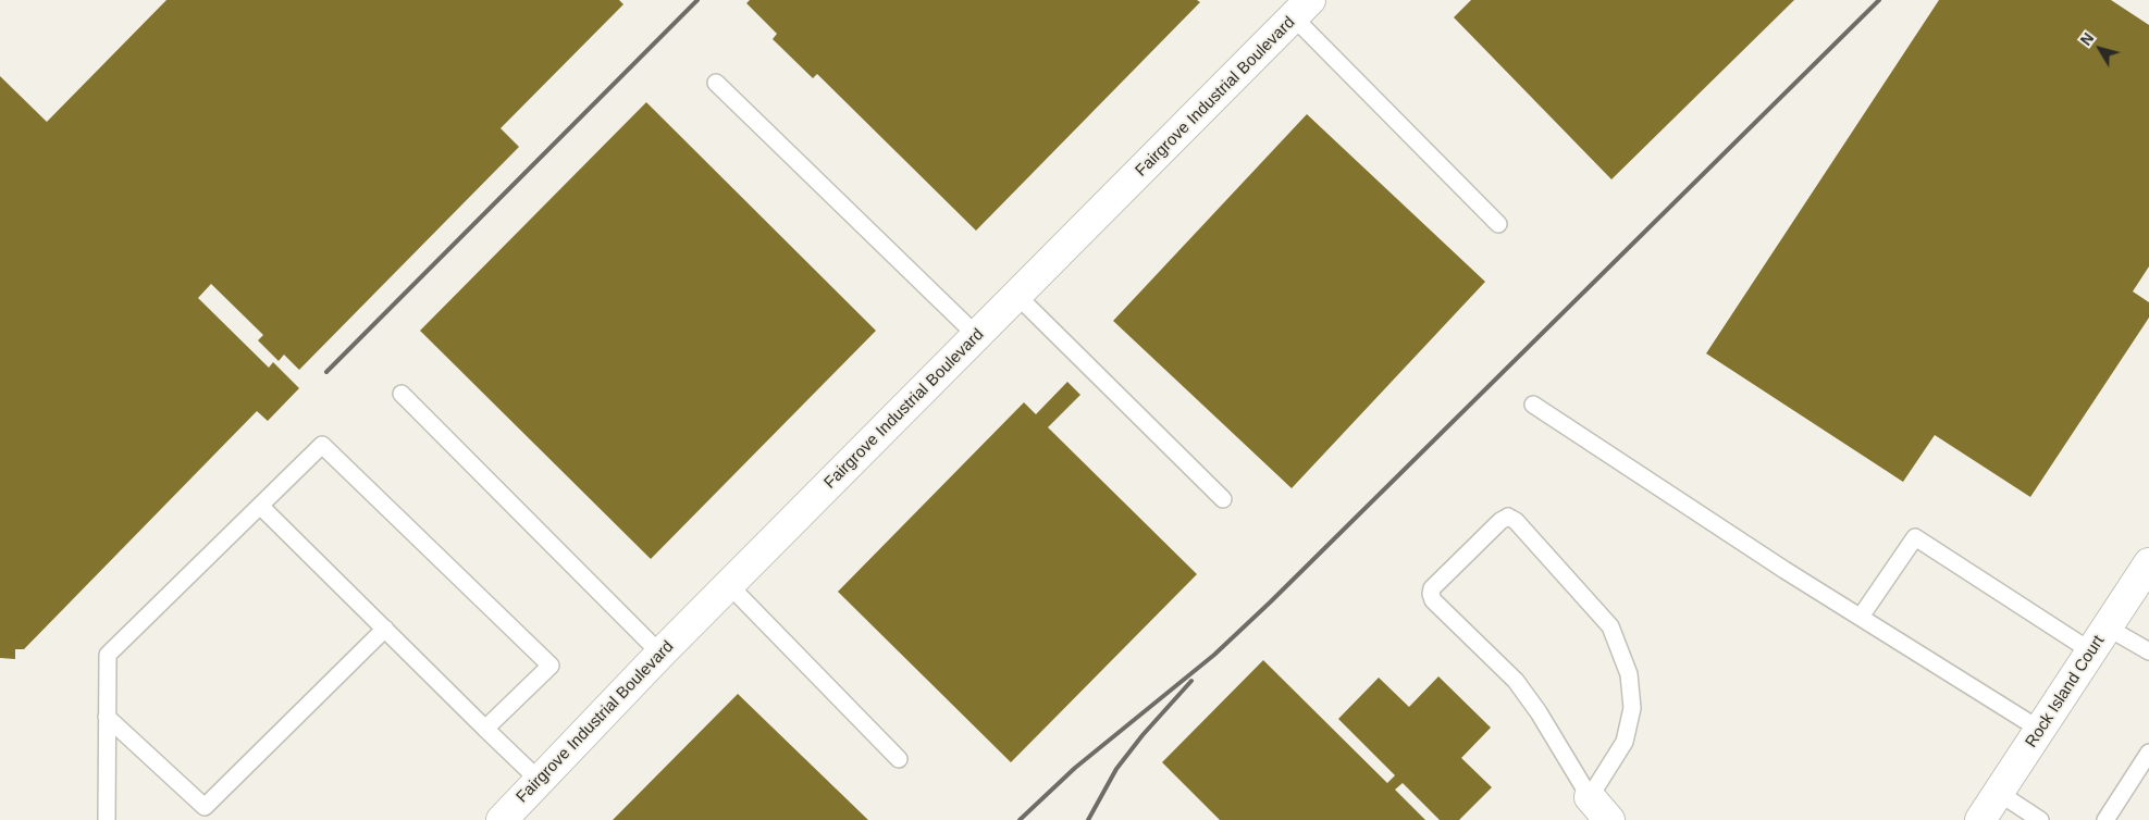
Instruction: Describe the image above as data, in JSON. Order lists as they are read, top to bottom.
{
  "streets": {
    "street": ["Fairgrove Industrial Boulevard", "Rock Island Court"]
  },
  "north": "top left"
}
